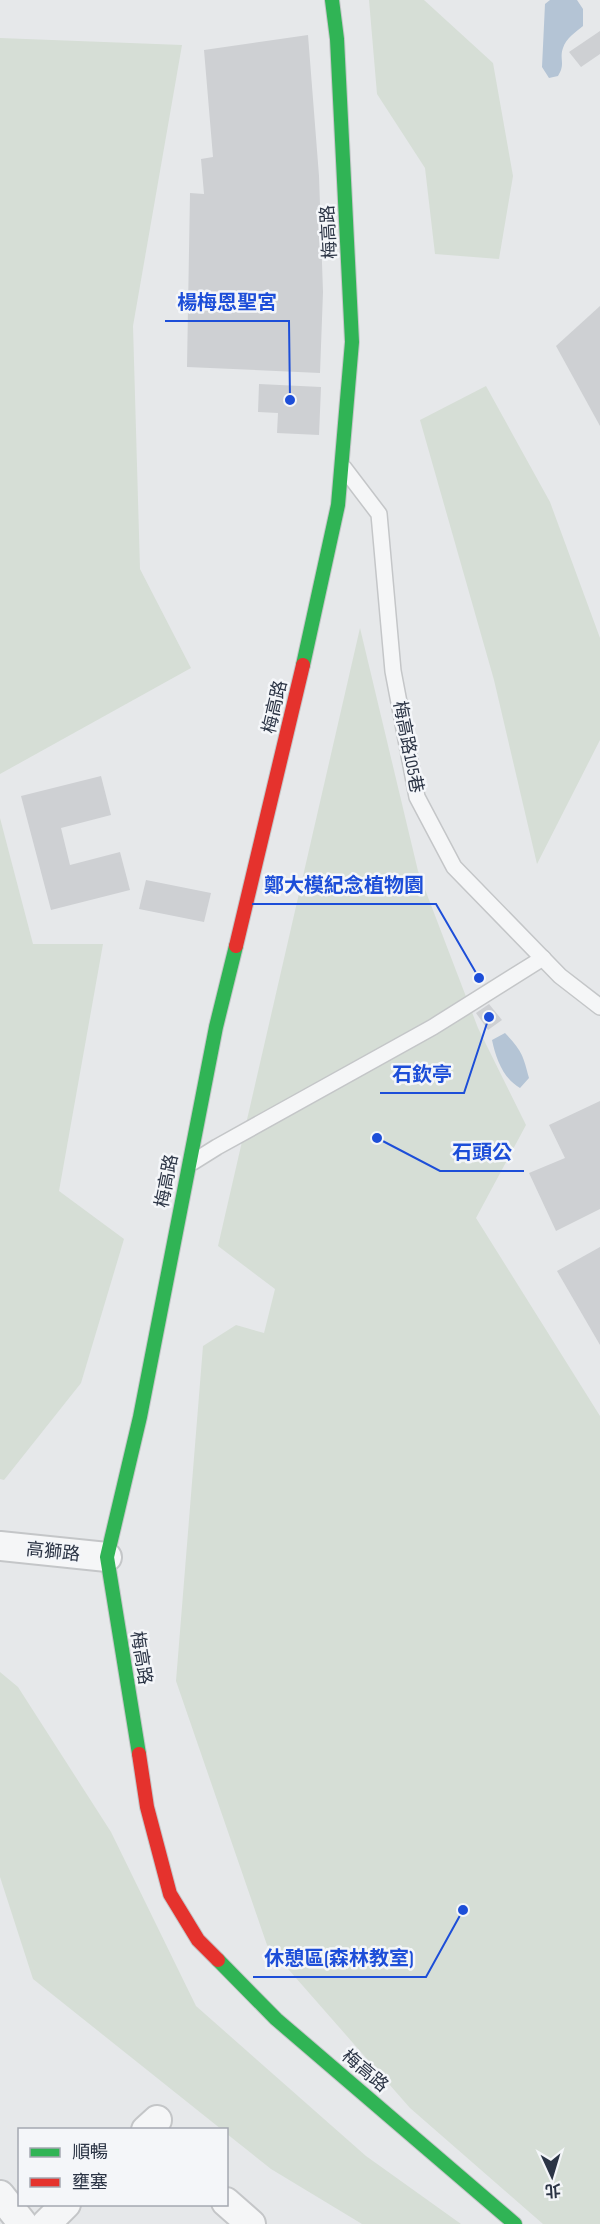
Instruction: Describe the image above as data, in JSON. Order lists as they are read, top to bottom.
{
  "streets": {
    "street": ["梅高路", "高獅路"],
    "lane": ["梅高路105巷"]
  },
  "crossings": [
    ["梅高路", "梅高路105巷"],
    ["梅高路", "高獅路"]
  ],
  "places": [
    "楊梅恩聖宮",
    "鄭大模紀念植物園",
    "石欽亭",
    "石頭公",
    "休憩區(森林教室)"
  ],
  "legend": ["順暢", "壅塞"],
  "north": "bottom"
}
